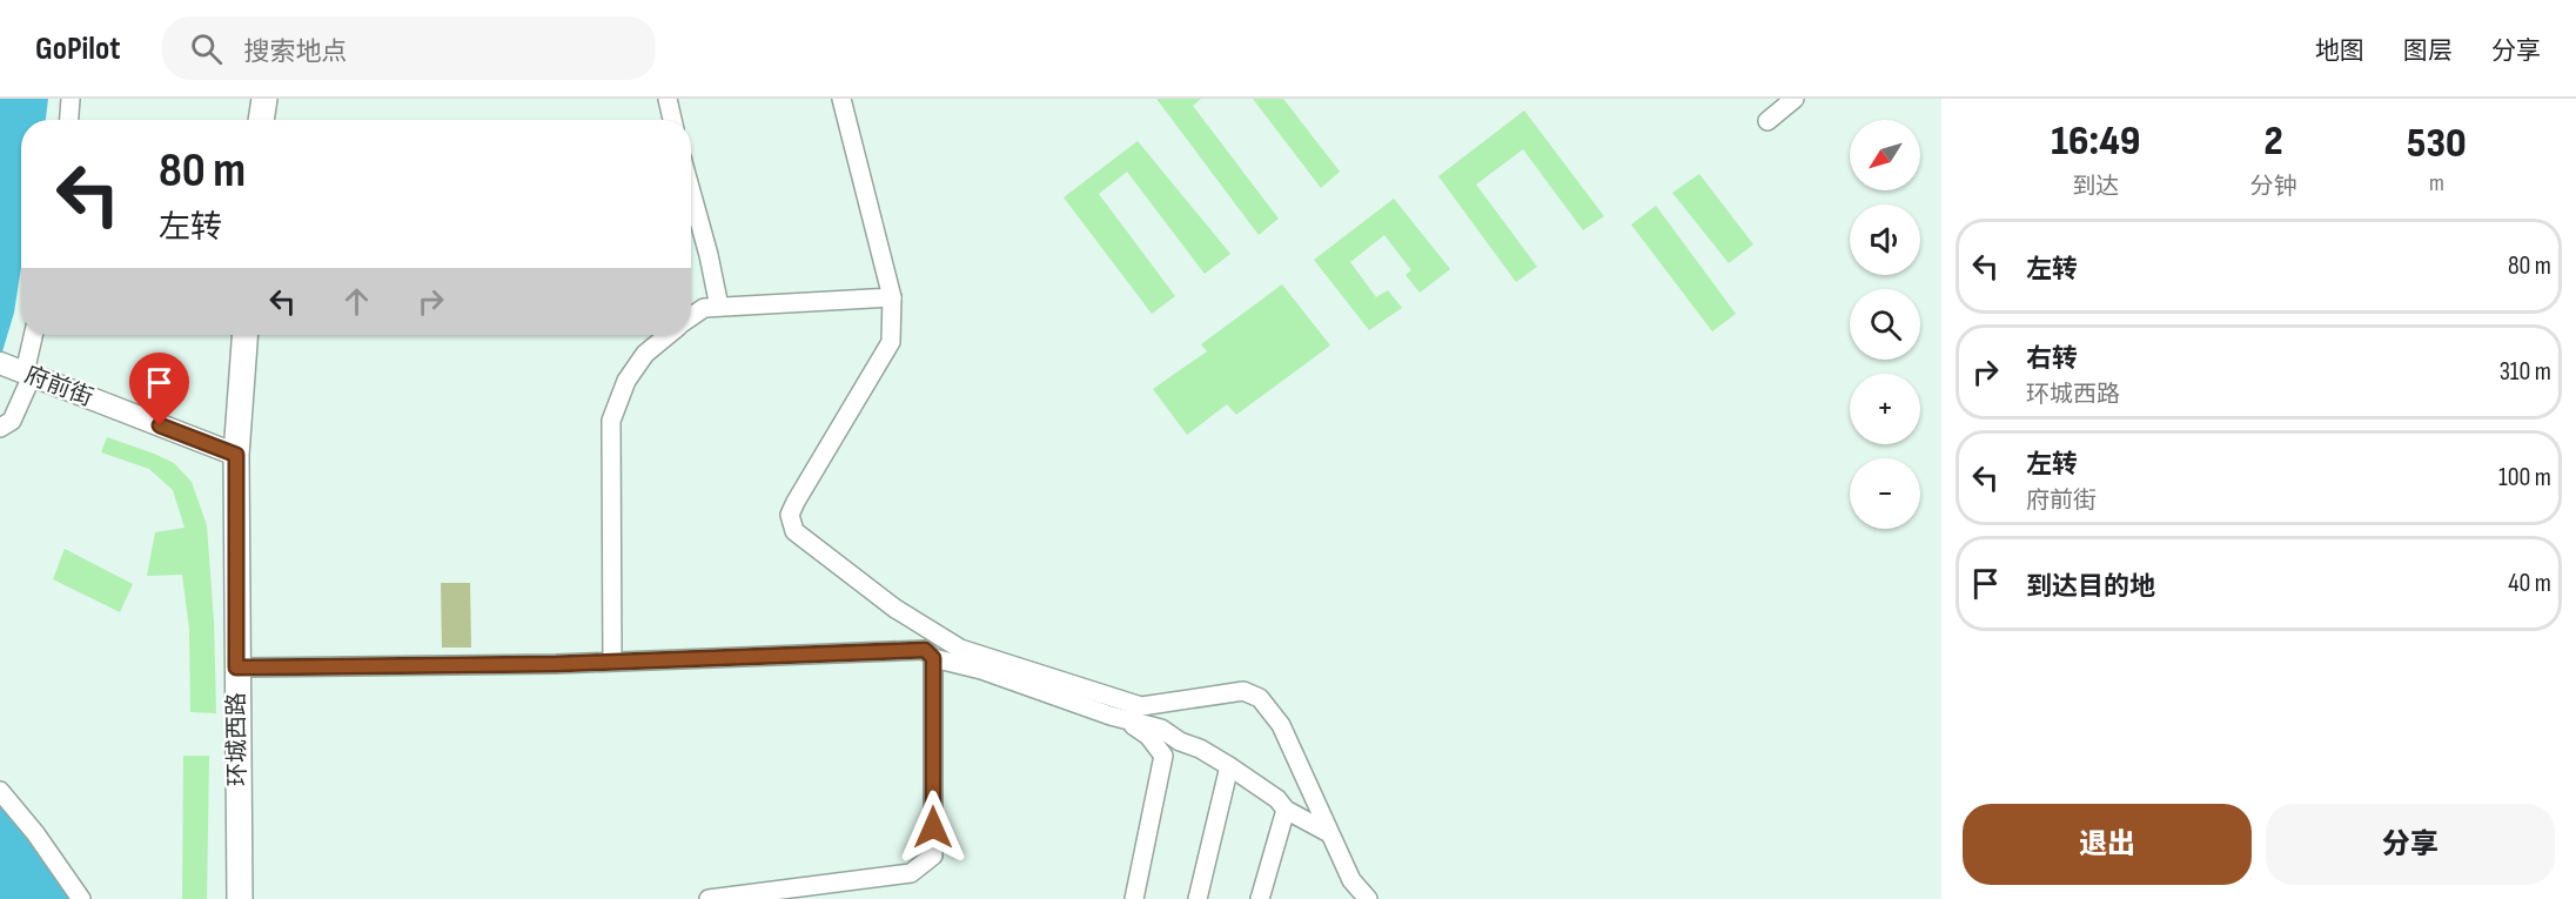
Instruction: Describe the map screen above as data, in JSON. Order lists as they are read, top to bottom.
{
  "streets": {
    "main road": ["环城西路"],
    "street": ["府前街"]
  },
  "crossings": [
    ["府前街", "环城西路"]
  ],
  "north": "bottom left",
  "page": {
    "header": "GoPilot",
    "search": "搜索地点",
    "nav": ["地图", "图层", "分享"],
    "eta": [
      "16:49",
      "到达",
      "2",
      "分钟",
      "530",
      "m"
    ],
    "map_buttons": ["+", "−"],
    "turn": ["80 m", "左转"],
    "list": [
      {
        "name": "左转",
        "value": "80 m"
      },
      {
        "name": "右转",
        "note": "环城西路",
        "value": "310 m"
      },
      {
        "name": "左转",
        "note": "府前街",
        "value": "100 m"
      },
      {
        "name": "到达目的地",
        "value": "40 m"
      }
    ],
    "buttons": ["退出", "分享"]
  }
}
